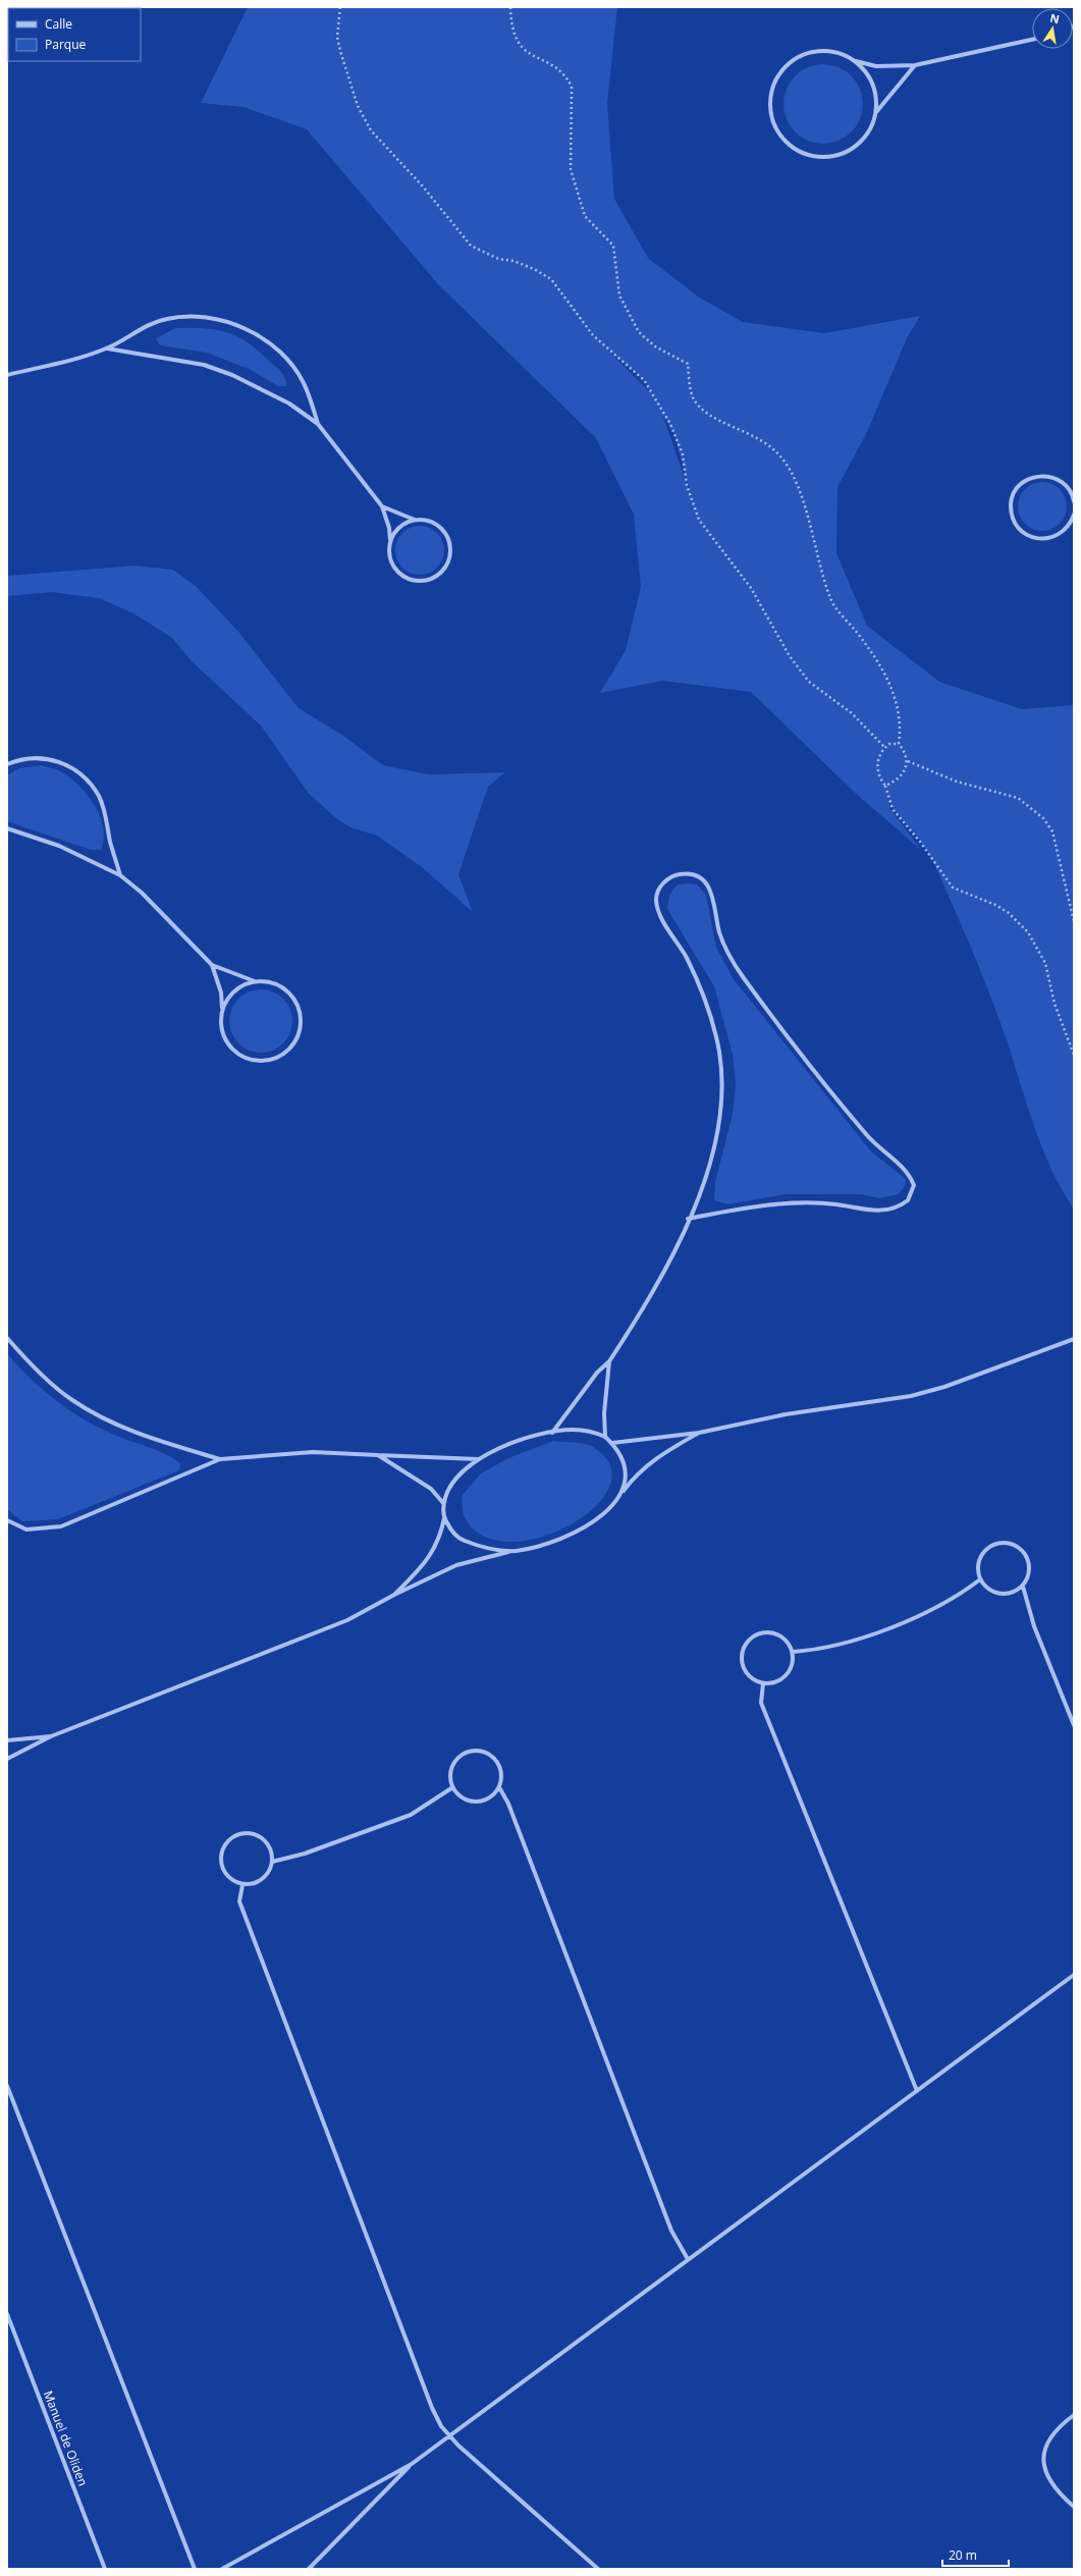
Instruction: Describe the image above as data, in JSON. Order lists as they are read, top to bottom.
{
  "streets": {
    "street": ["Manuel de Oliden"]
  },
  "legend": ["Calle", "Parque"],
  "scale_bar": "20 m",
  "north": "top"
}
